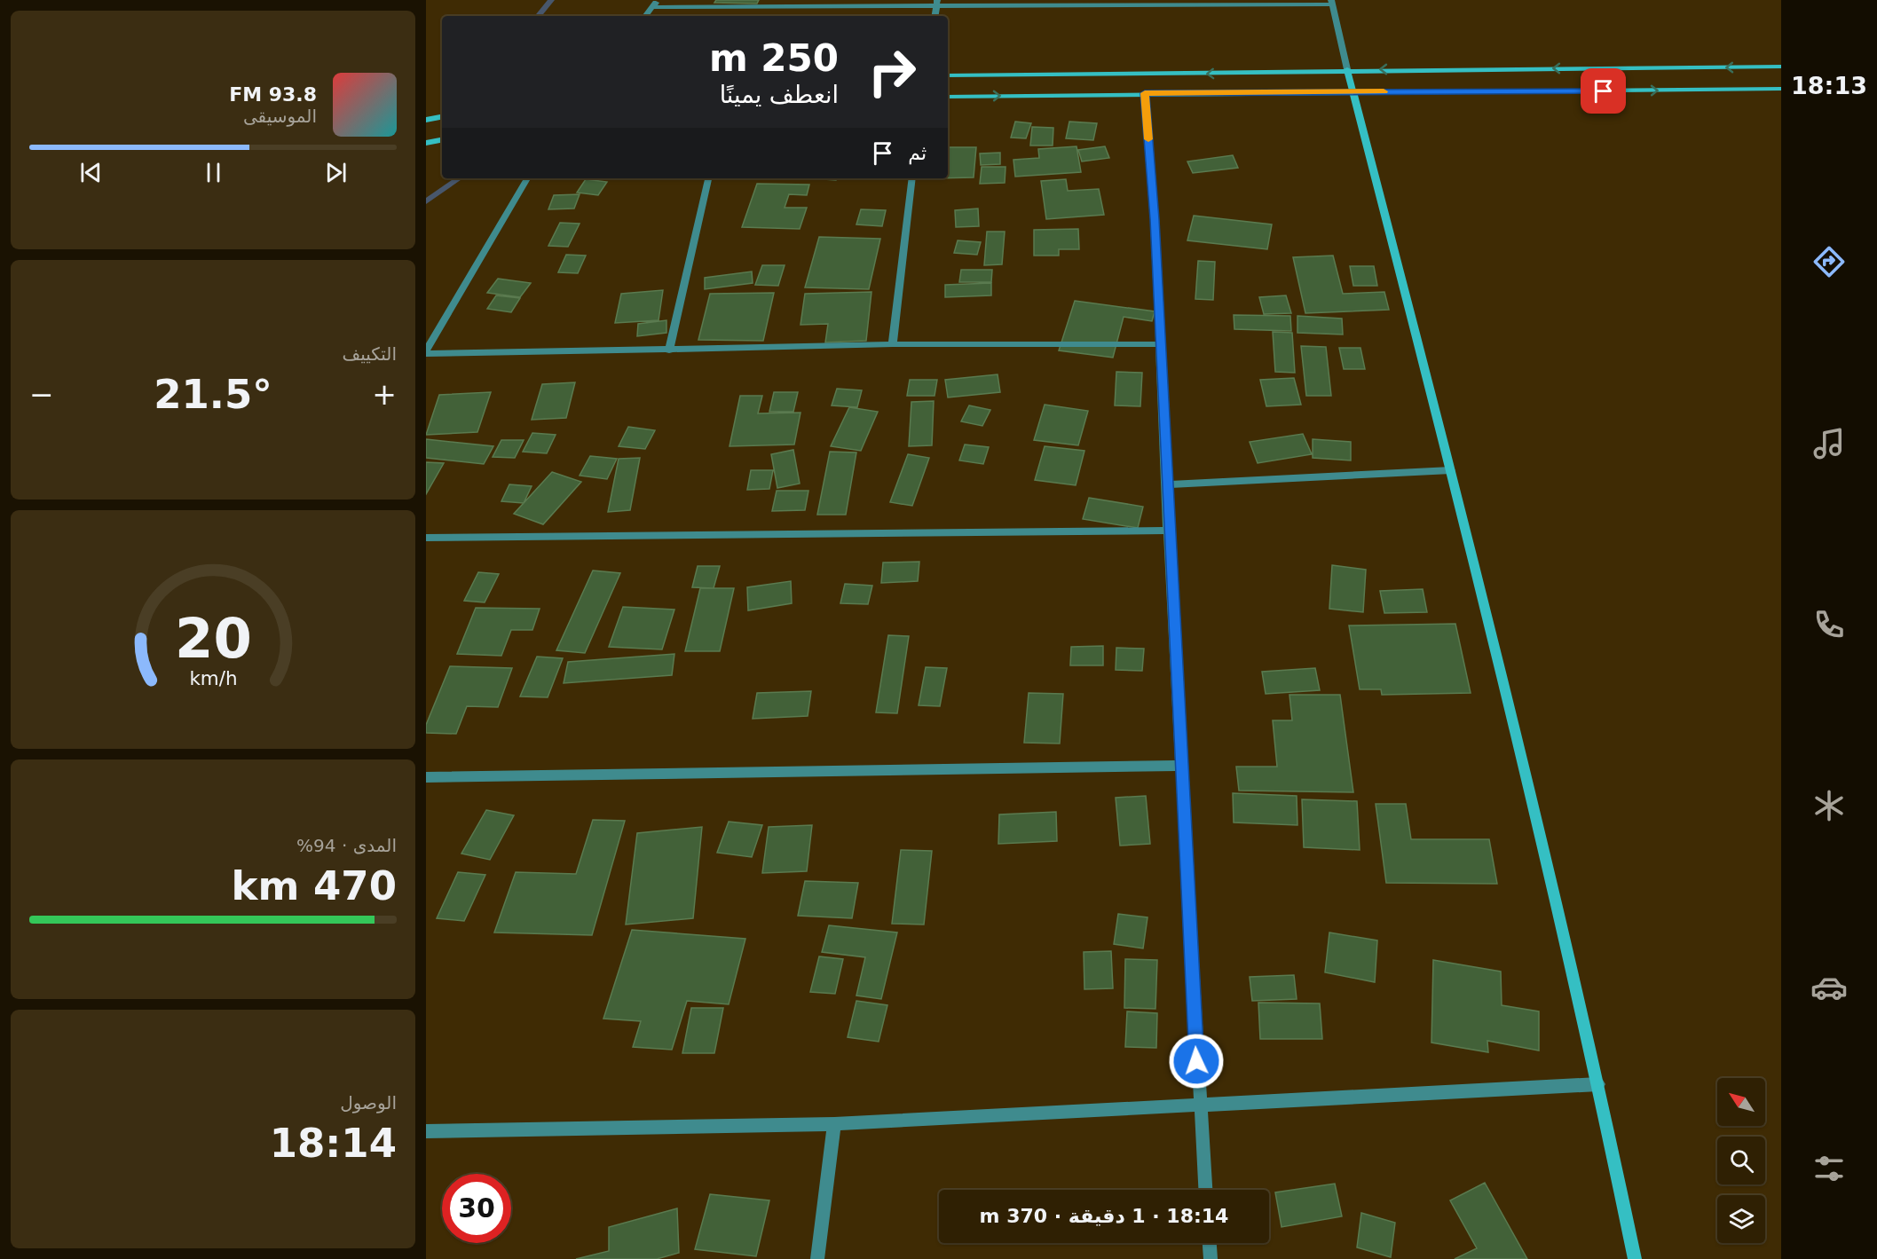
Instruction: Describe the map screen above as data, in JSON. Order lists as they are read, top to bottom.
{
  "north": "top left",
  "page": {
    "tabs": "18:13",
    "turn": ["250 m", "انعطف يمينًا"],
    "song": ["93.8 FM", "الموسيقى"],
    "then": "ثم",
    "tile": [
      "التكييف",
      ["المدى · 94%", "470 km"],
      ["الوصول", "18:14"]
    ],
    "heat": ["−", "21.5°", "+"],
    "limit": "30",
    "trip": "18:14 · 1 دقيقة · 370 m",
    "gauge": ["20", "km/h"]
  }
}
